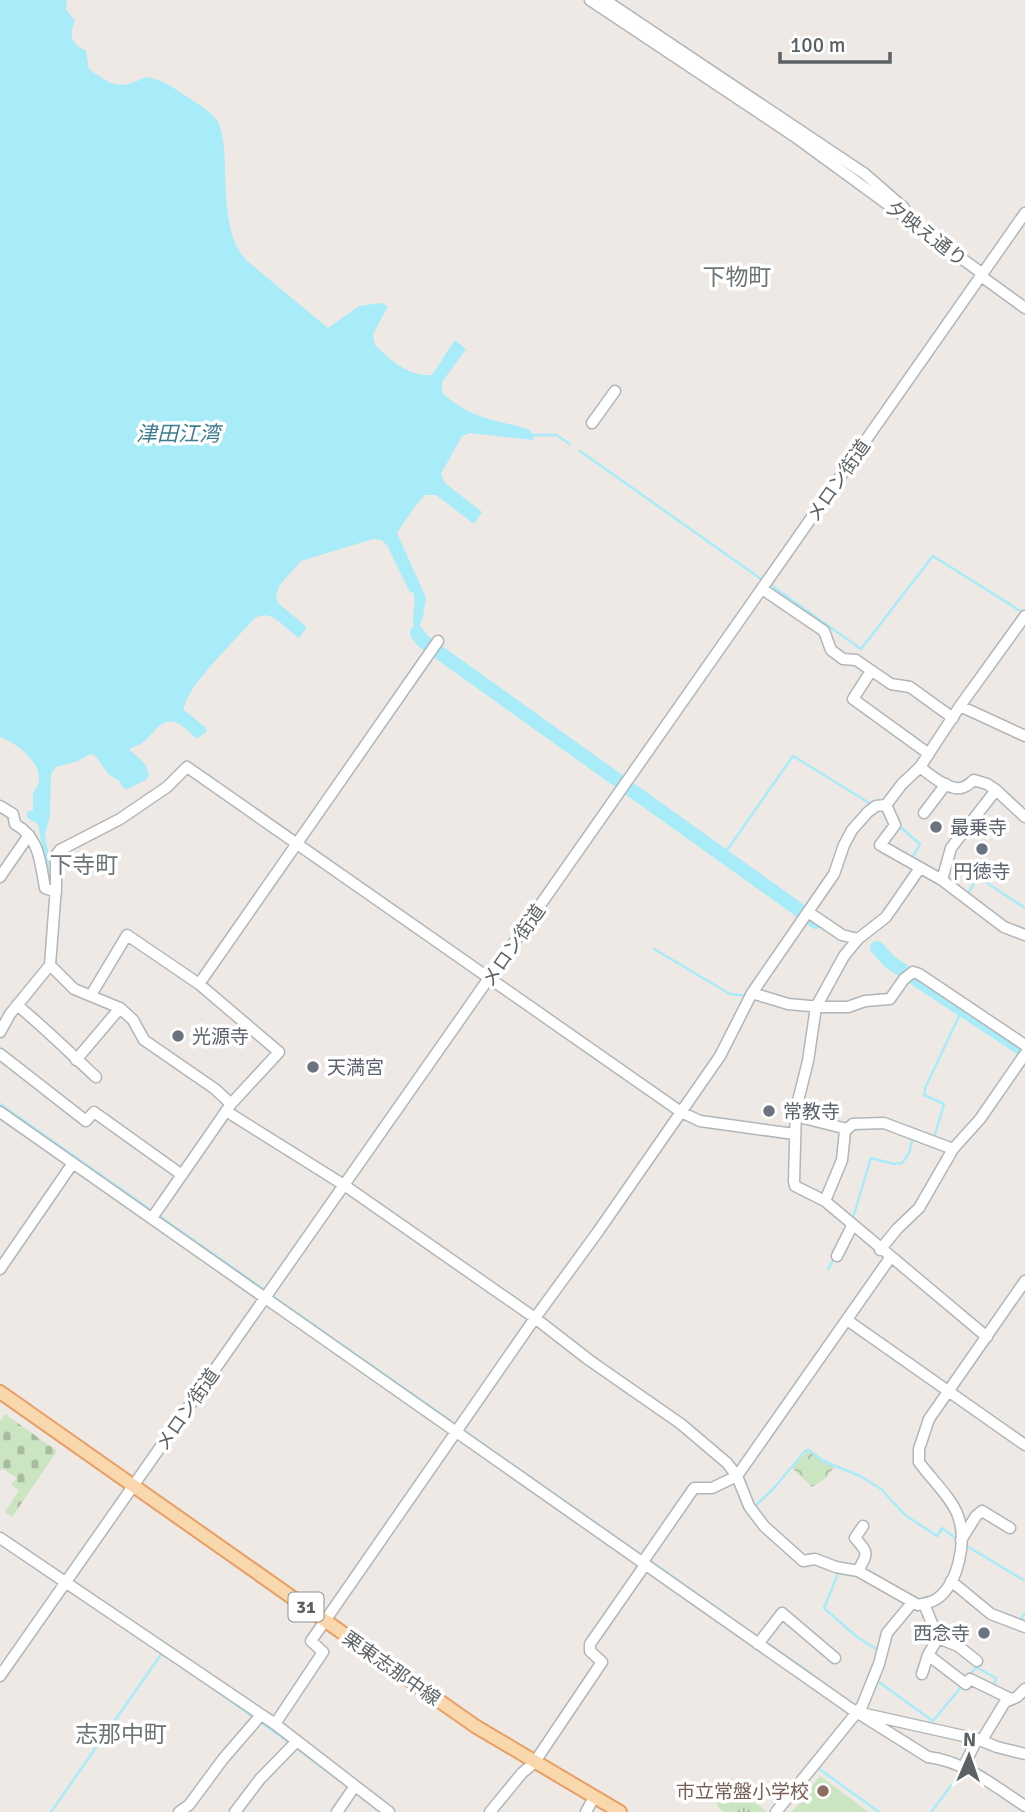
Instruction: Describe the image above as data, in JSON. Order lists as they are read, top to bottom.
{
  "streets": {
    "main road": ["31", "栗東志那中線"],
    "street": ["夕映え通り", "メロン街道"]
  },
  "crossings": [
    ["夕映え通り", "メロン街道"],
    ["メロン街道", "栗東志那中線"]
  ],
  "districts": ["下物町", "下寺町", "志那中町"],
  "water": ["津田江湾"],
  "places": [
    "最乗寺",
    "円徳寺",
    "光源寺",
    "天満宮",
    "常教寺",
    "西念寺",
    "市立常盤小学校"
  ],
  "scale_bar": "100 m",
  "north": "top"
}
